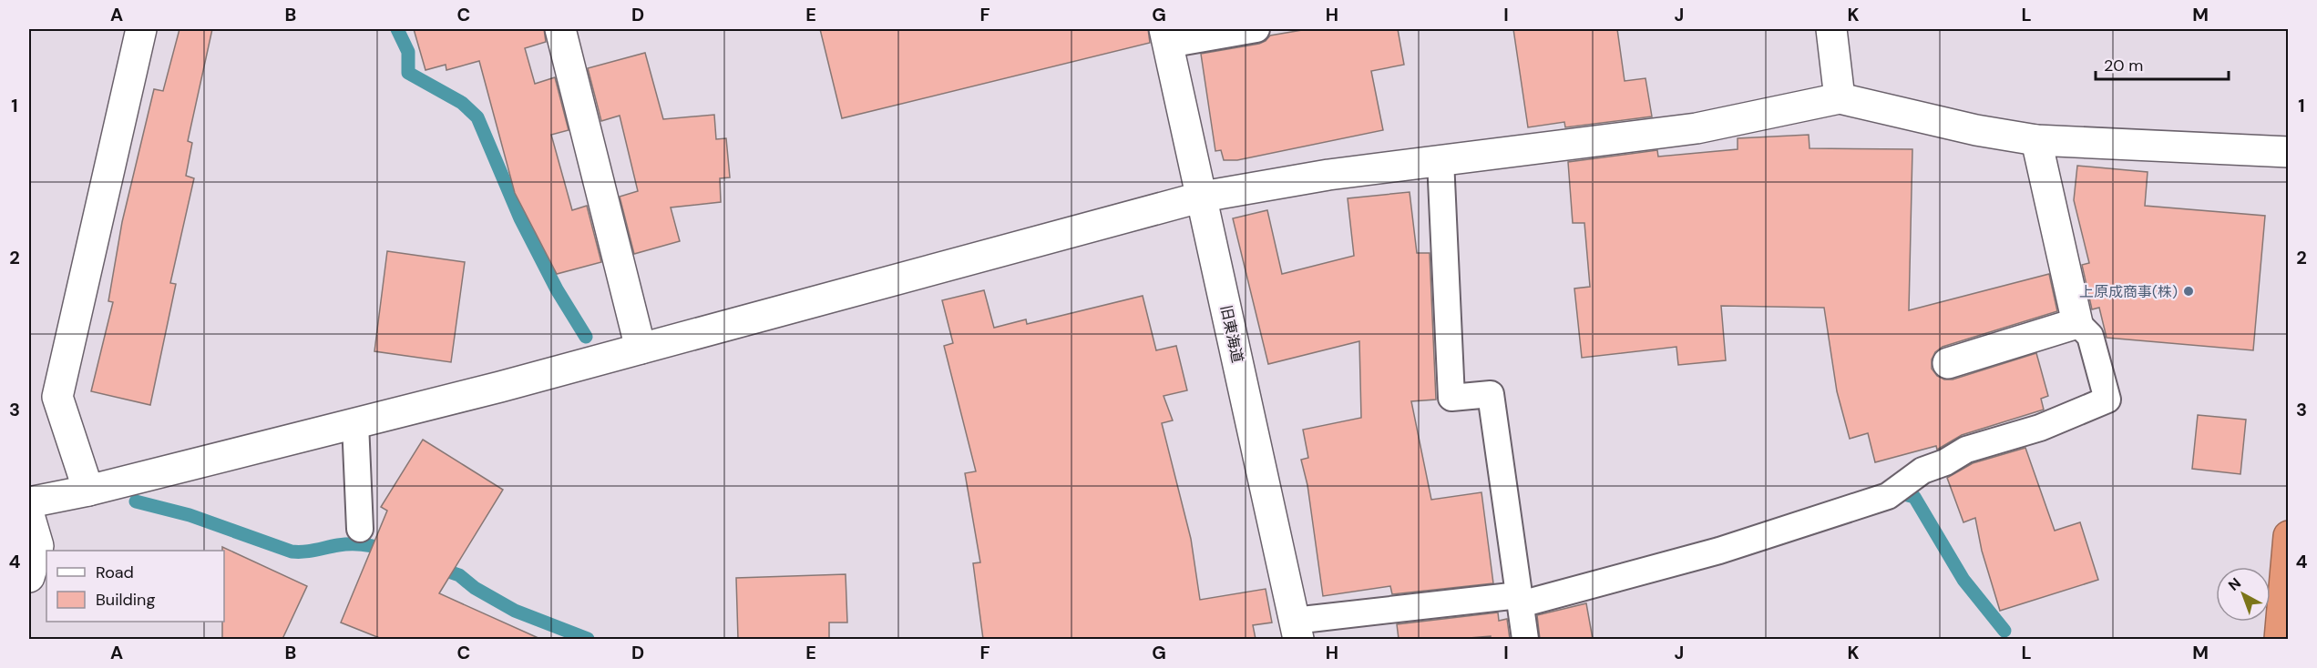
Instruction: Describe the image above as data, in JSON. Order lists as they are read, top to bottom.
{
  "streets": {
    "street": ["旧東海道"]
  },
  "places": ["上原成商事(株)"],
  "legend": ["Road", "Building"],
  "scale_bar": "20 m",
  "north": "top left",
  "grid": {
    "columns": [
      "A",
      "B",
      "C",
      "D",
      "E",
      "F",
      "G",
      "H",
      "I",
      "J",
      "K",
      "L",
      "M"
    ],
    "rows": [
      "1",
      "2",
      "3",
      "4"
    ]
  }
}
